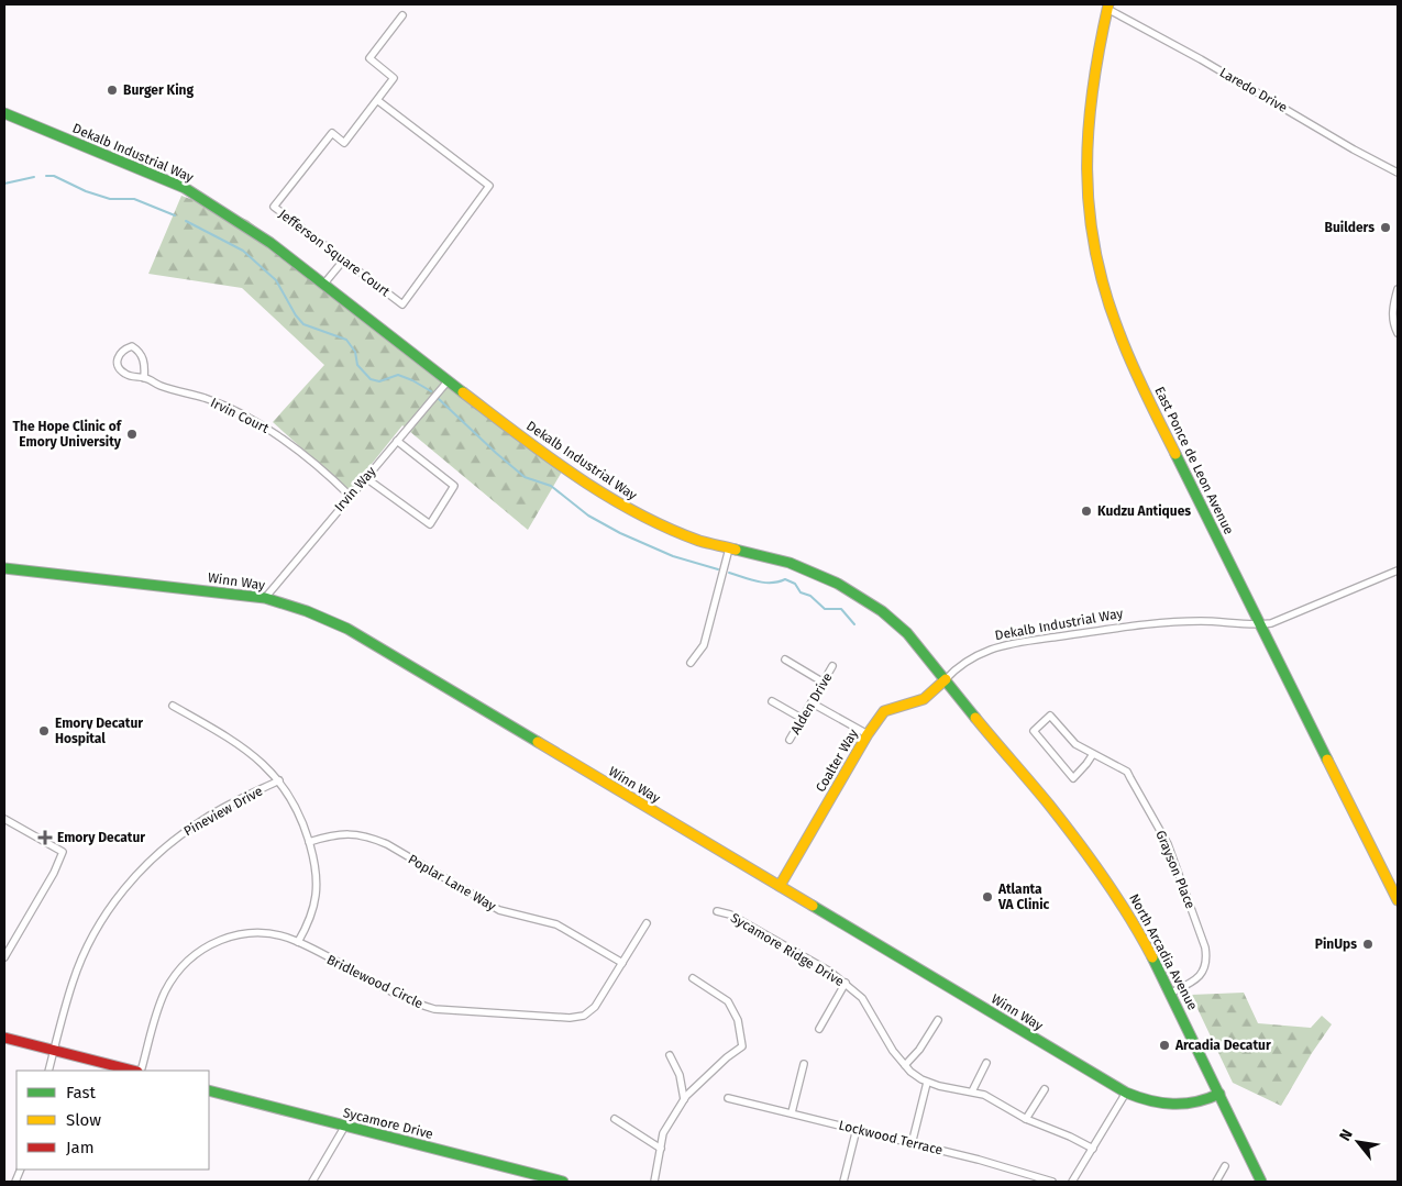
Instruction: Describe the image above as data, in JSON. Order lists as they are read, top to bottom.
{
  "streets": {
    "main road": [
      "Dekalb Industrial Way",
      "East Ponce de Leon Avenue",
      "Winn Way",
      "Coalter Way",
      "North Arcadia Avenue",
      "Sycamore Drive"
    ],
    "street": [
      "Laredo Drive",
      "Jefferson Square Court",
      "Irvin Court",
      "Irvin Way",
      "Alden Drive",
      "Pineview Drive",
      "Grayson Place",
      "Poplar Lane Way",
      "Sycamore Ridge Drive",
      "Bridlewood Circle",
      "Lockwood Terrace"
    ]
  },
  "crossings": [
    ["Laredo Drive", "East Ponce de Leon Avenue"],
    ["Dekalb Industrial Way", "East Ponce de Leon Avenue"],
    ["Dekalb Industrial Way", "Irvin Way"],
    ["Dekalb Industrial Way", "Coalter Way"],
    ["Dekalb Industrial Way", "North Arcadia Avenue"],
    ["Irvin Court", "Irvin Way"],
    ["Irvin Way", "Winn Way"],
    ["Winn Way", "Coalter Way"],
    ["Winn Way", "North Arcadia Avenue"],
    ["Coalter Way", "North Arcadia Avenue"],
    ["Grayson Place", "North Arcadia Avenue"],
    ["Poplar Lane Way", "Bridlewood Circle"]
  ],
  "places": {
    "other": [
      "Burger King",
      "Builders",
      "The Hope Clinic of Emory University",
      "Kudzu Antiques",
      "Emory Decatur Hospital",
      "Atlanta VA Clinic",
      "PinUps",
      "Arcadia Decatur"
    ],
    "health": ["Emory Decatur"]
  },
  "legend": ["Fast", "Slow", "Jam"],
  "north": "top left"
}
